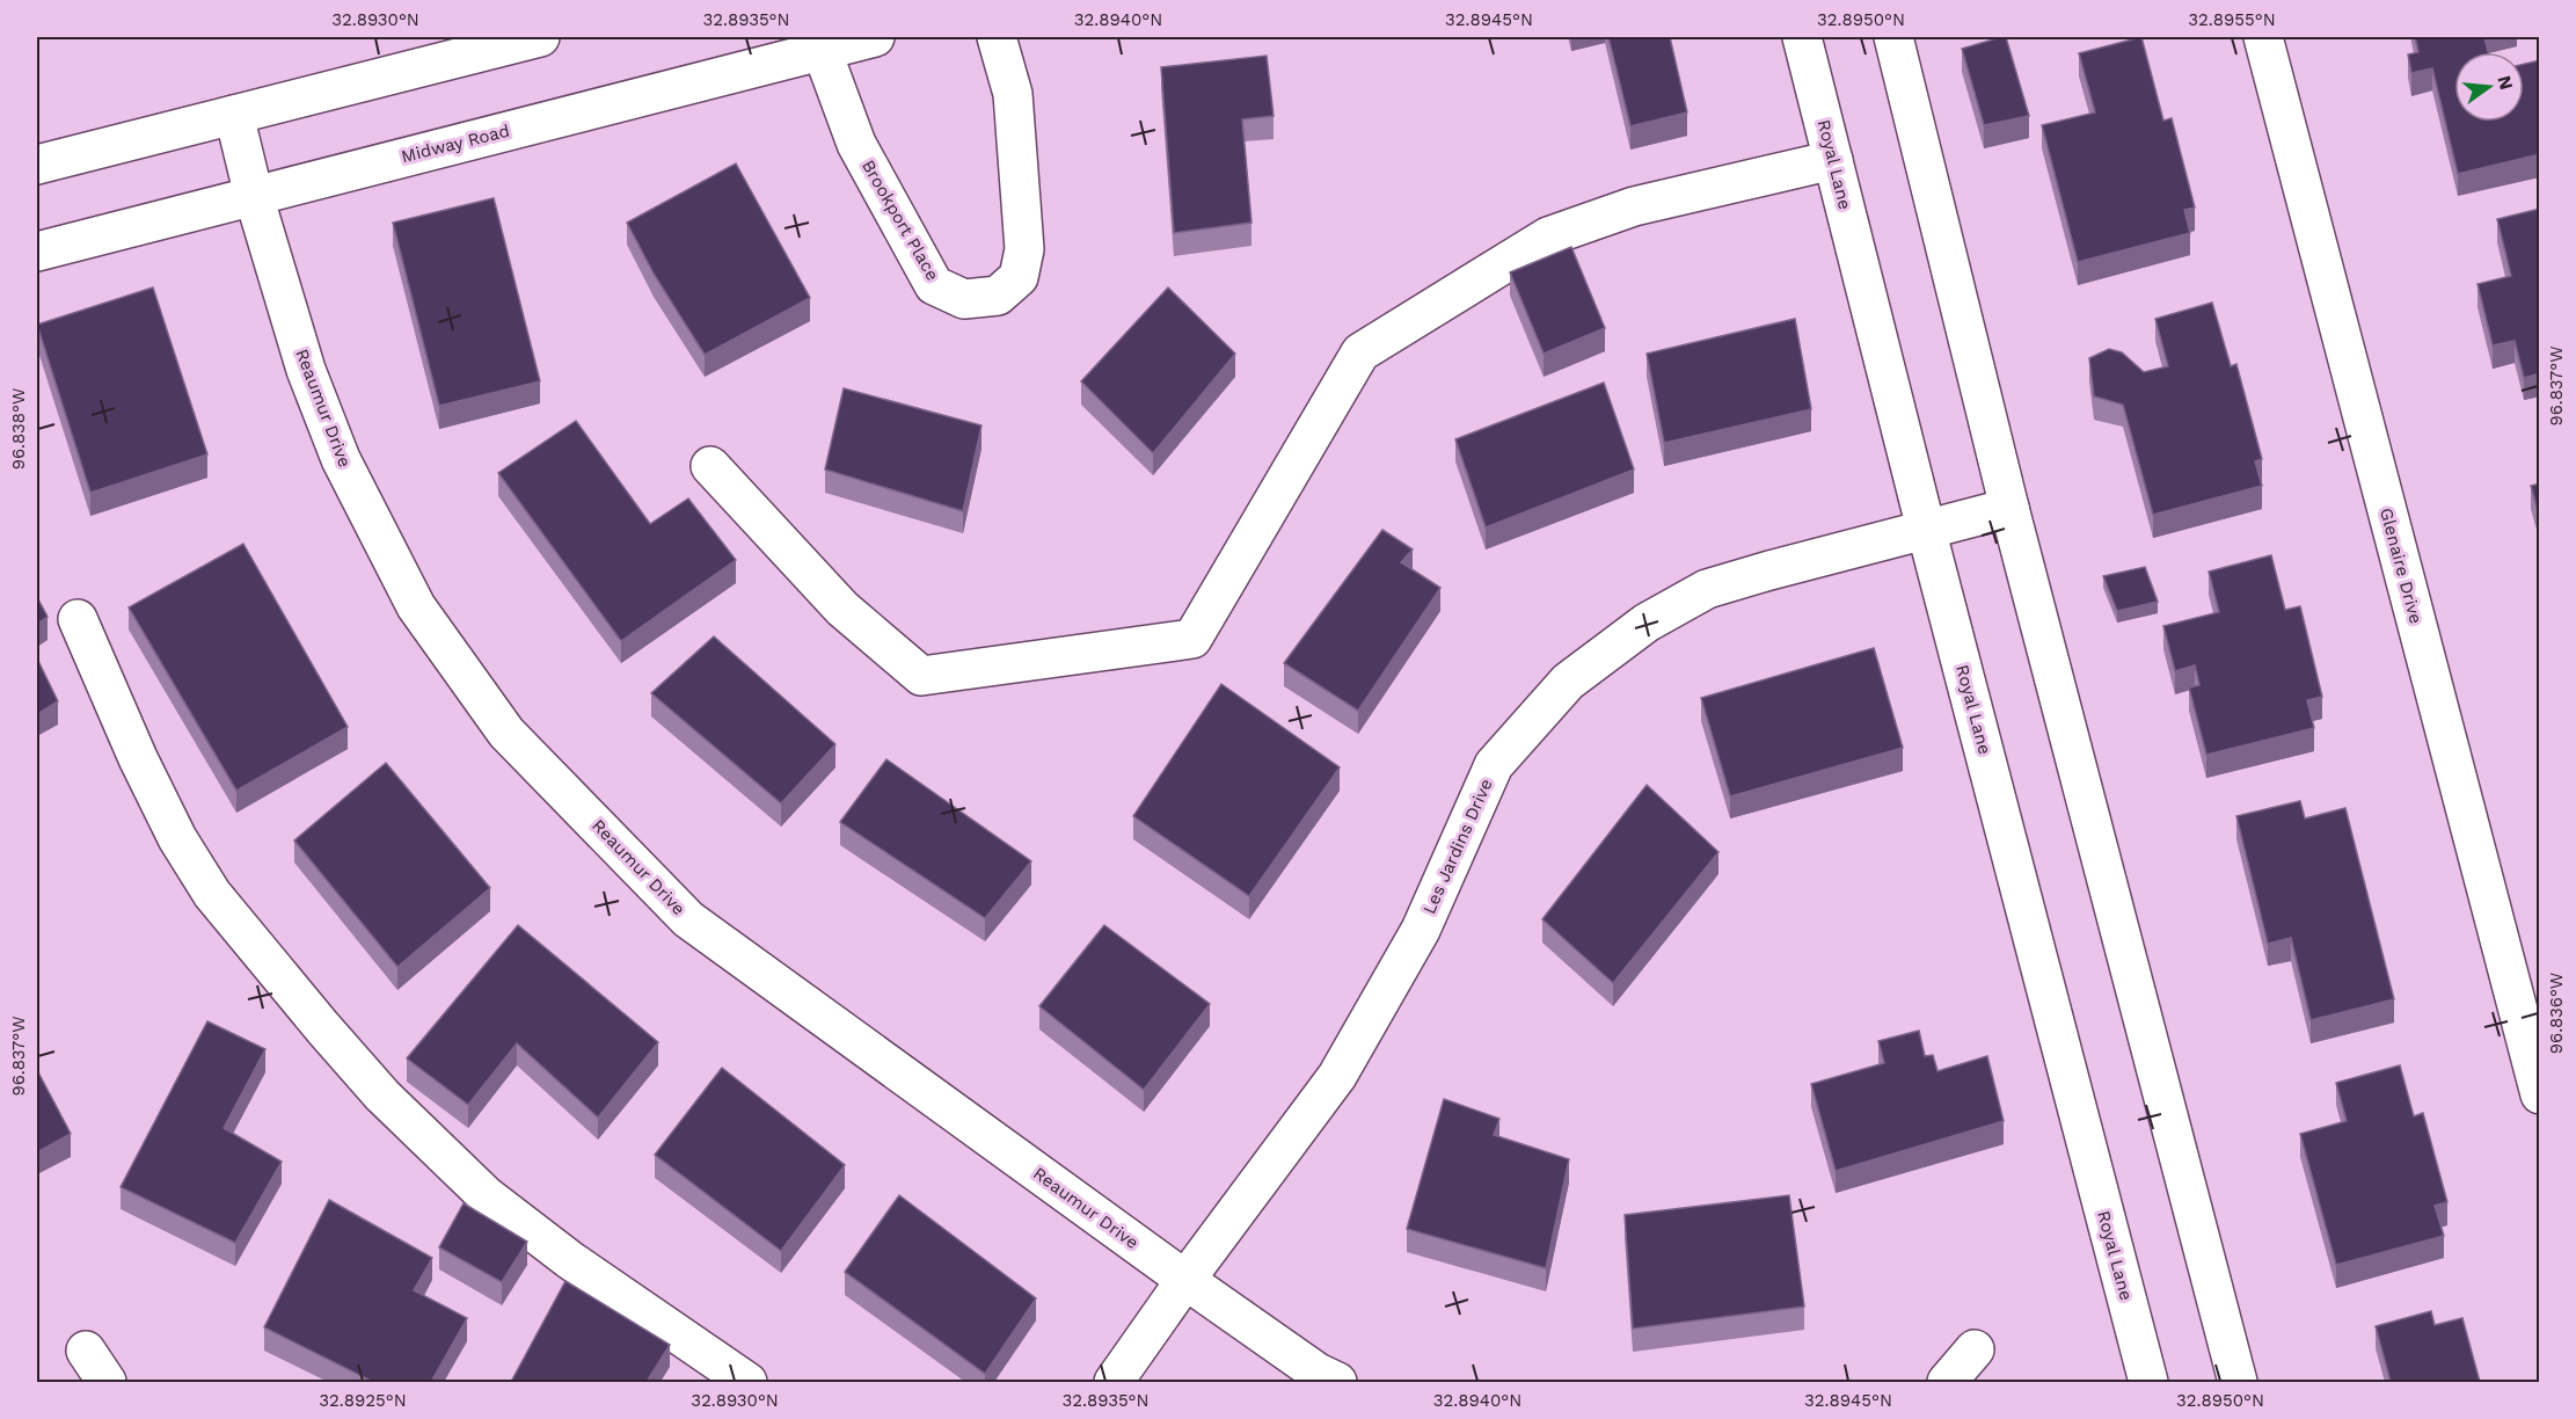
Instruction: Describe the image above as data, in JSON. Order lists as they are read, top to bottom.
{
  "streets": {
    "street": [
      "Midway Road",
      "Royal Lane",
      "Brookport Place",
      "Reaumur Drive",
      "Glenaire Drive",
      "Les Jardins Drive"
    ]
  },
  "crossings": [
    ["Midway Road", "Brookport Place"],
    ["Midway Road", "Reaumur Drive"],
    ["Royal Lane", "Les Jardins Drive"],
    ["Reaumur Drive", "Les Jardins Drive"]
  ],
  "north": "right",
  "coordinates": [
    "32.8930°N",
    "32.8935°N",
    "32.8940°N",
    "32.8945°N",
    "32.8950°N",
    "32.8955°N",
    "96.837°W",
    "96.838°W",
    "96.836°W",
    "32.8925°N"
  ]
}
